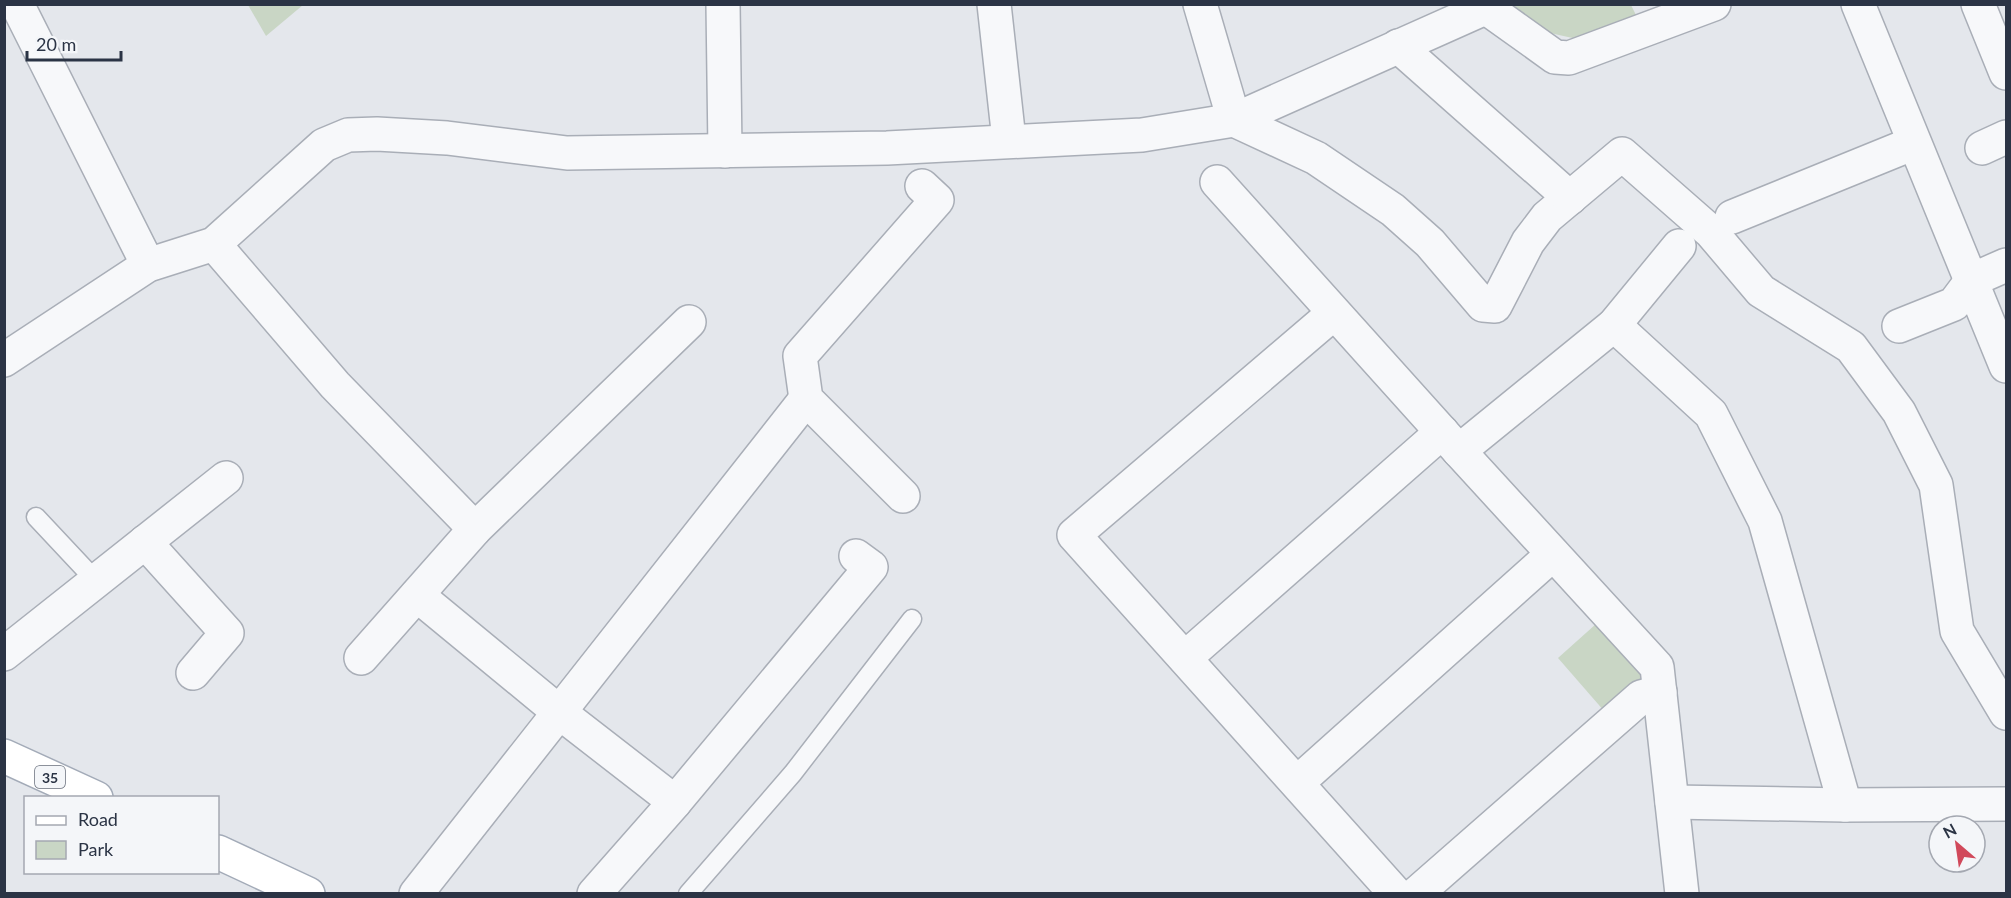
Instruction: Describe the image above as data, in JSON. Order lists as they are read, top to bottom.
{
  "streets": {
    "main road": ["35"]
  },
  "legend": ["Road", "Park"],
  "scale_bar": "20 m",
  "north": "top left"
}
